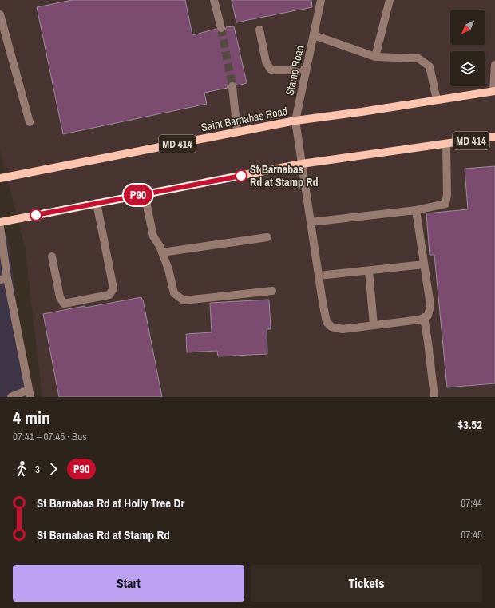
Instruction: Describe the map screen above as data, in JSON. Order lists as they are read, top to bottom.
{
  "streets": {
    "main road": ["Saint Barnabas Road", "MD 414"],
    "street": ["Stamp Road"]
  },
  "crossings": [
    ["Stamp Road", "Saint Barnabas Road"],
    ["Stamp Road", "MD 414"]
  ],
  "places": ["St Barnabas Rd at Stamp Rd"],
  "lines": ["bus line P90"],
  "north": "bottom left",
  "page": {
    "on_map": "P90",
    "heading": ["4 min", "07:41 – 07:45 · Bus", "$3.52"],
    "legs": ["3", "P90"],
    "list": [
      {
        "name": "St Barnabas Rd at Holly Tree Dr",
        "value": "07:44"
      },
      {
        "name": "St Barnabas Rd at Stamp Rd",
        "value": "07:45"
      }
    ],
    "buttons": ["Start", "Tickets"]
  }
}
